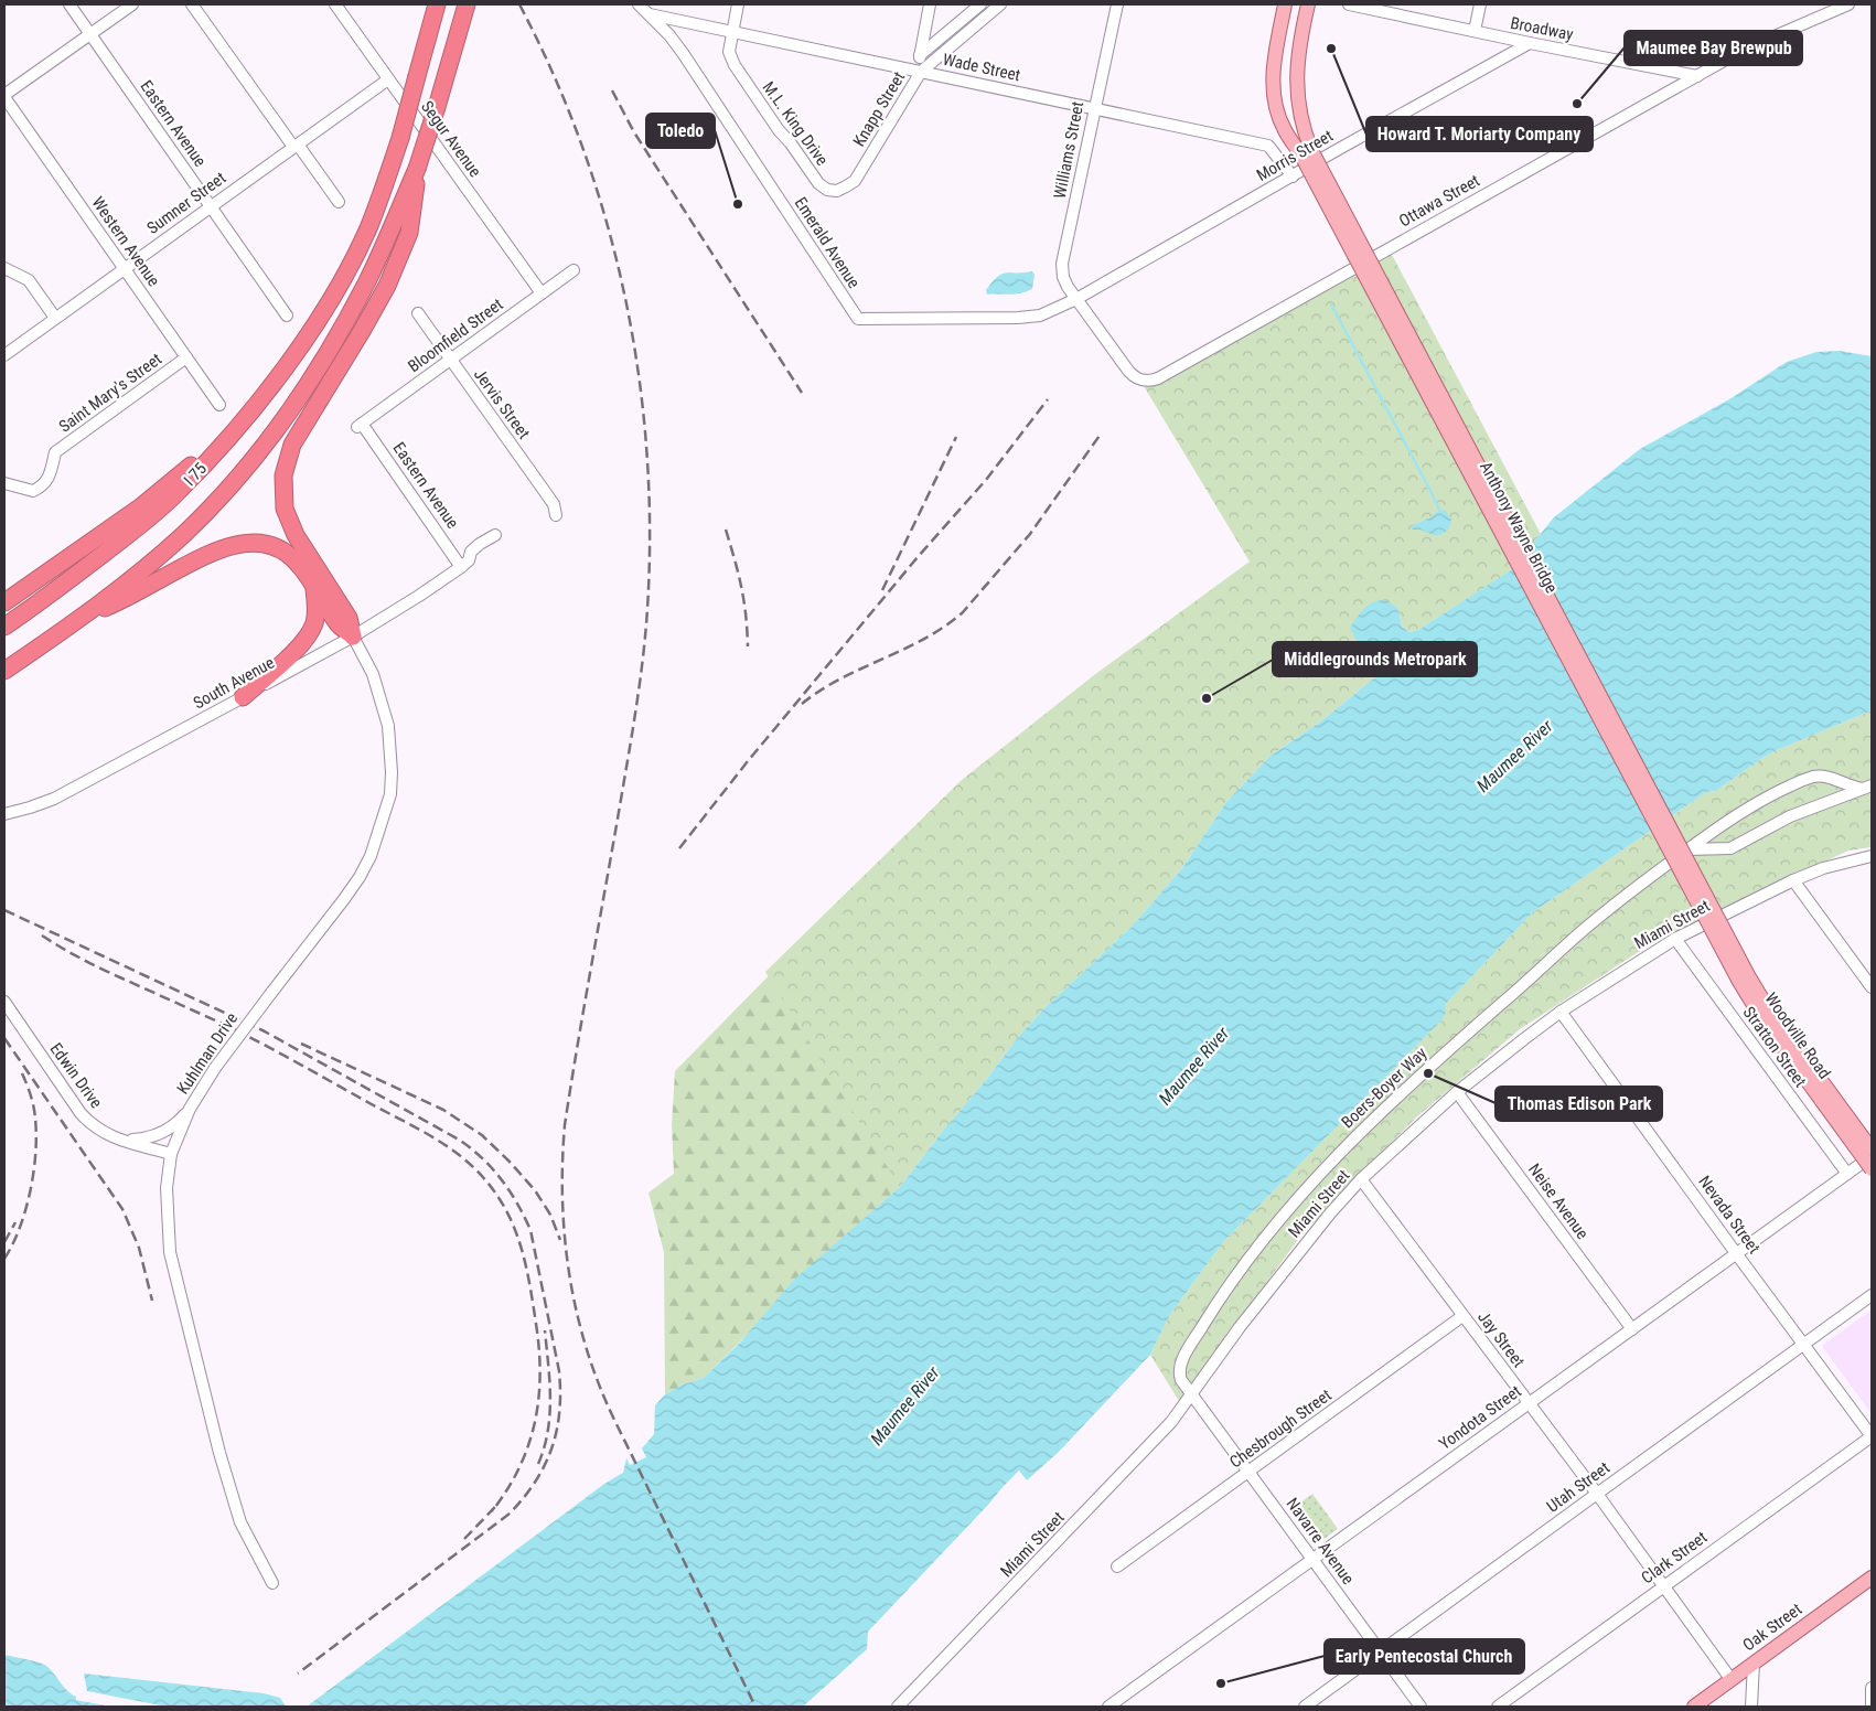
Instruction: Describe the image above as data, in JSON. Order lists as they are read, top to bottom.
{
  "streets": {
    "highway": ["I 75"],
    "main road": ["Anthony Wayne Bridge", "Woodville Road", "Oak Street"],
    "street": [
      "Broadway",
      "Wade Street",
      "Knapp Street",
      "Eastern Avenue",
      "M.L. King Drive",
      "Segur Avenue",
      "Williams Street",
      "Morris Street",
      "Ottawa Street",
      "Sumner Street",
      "Western Avenue",
      "Emerald Avenue",
      "Bloomfield Street",
      "Saint Mary's Street",
      "Jervis Street",
      "South Avenue",
      "Miami Street",
      "Stratton Street",
      "Kuhlman Drive",
      "Edwin Drive",
      "Boers-Boyer Way",
      "Neise Avenue",
      "Nevada Street",
      "Jay Street",
      "Yondota Street",
      "Chesbrough Street",
      "Utah Street",
      "Navarre Avenue",
      "Clark Street"
    ]
  },
  "crossings": [
    ["Broadway", "Morris Street"],
    ["Broadway", "Ottawa Street"],
    ["Wade Street", "Knapp Street"],
    ["Wade Street", "M.L. King Drive"],
    ["Wade Street", "Williams Street"],
    ["Wade Street", "Morris Street"],
    ["Wade Street", "Emerald Avenue"],
    ["Knapp Street", "M.L. King Drive"],
    ["Eastern Avenue", "Sumner Street"],
    ["Eastern Avenue", "Bloomfield Street"],
    ["Eastern Avenue", "South Avenue"],
    ["Segur Avenue", "Sumner Street"],
    ["Segur Avenue", "Bloomfield Street"],
    ["Williams Street", "Morris Street"],
    ["Williams Street", "Ottawa Street"],
    ["Williams Street", "Emerald Avenue"],
    ["Morris Street", "Ottawa Street"],
    ["Morris Street", "Emerald Avenue"],
    ["Ottawa Street", "Emerald Avenue"],
    ["Sumner Street", "Western Avenue"],
    ["Western Avenue", "Saint Mary's Street"],
    ["Bloomfield Street", "Jervis Street"],
    ["Anthony Wayne Bridge", "Woodville Road"],
    ["South Avenue", "Kuhlman Drive"],
    ["Miami Street", "Stratton Street"],
    ["Miami Street", "Boers-Boyer Way"],
    ["Miami Street", "Neise Avenue"],
    ["Miami Street", "Nevada Street"],
    ["Miami Street", "Jay Street"],
    ["Miami Street", "Navarre Avenue"],
    ["Stratton Street", "Yondota Street"],
    ["Kuhlman Drive", "Edwin Drive"],
    ["Boers-Boyer Way", "Navarre Avenue"],
    ["Neise Avenue", "Yondota Street"],
    ["Nevada Street", "Yondota Street"],
    ["Nevada Street", "Utah Street"],
    ["Nevada Street", "Clark Street"],
    ["Jay Street", "Yondota Street"],
    ["Jay Street", "Chesbrough Street"],
    ["Jay Street", "Utah Street"],
    ["Jay Street", "Clark Street"],
    ["Jay Street", "Oak Street"],
    ["Yondota Street", "Navarre Avenue"],
    ["Chesbrough Street", "Navarre Avenue"],
    ["Utah Street", "Navarre Avenue"]
  ],
  "water": ["Maumee River"],
  "places": [
    "Howard T. Moriarty Company",
    "Maumee Bay Brewpub",
    "Toledo",
    "Middlegrounds Metropark",
    "Thomas Edison Park",
    "Early Pentecostal Church"
  ]
}
